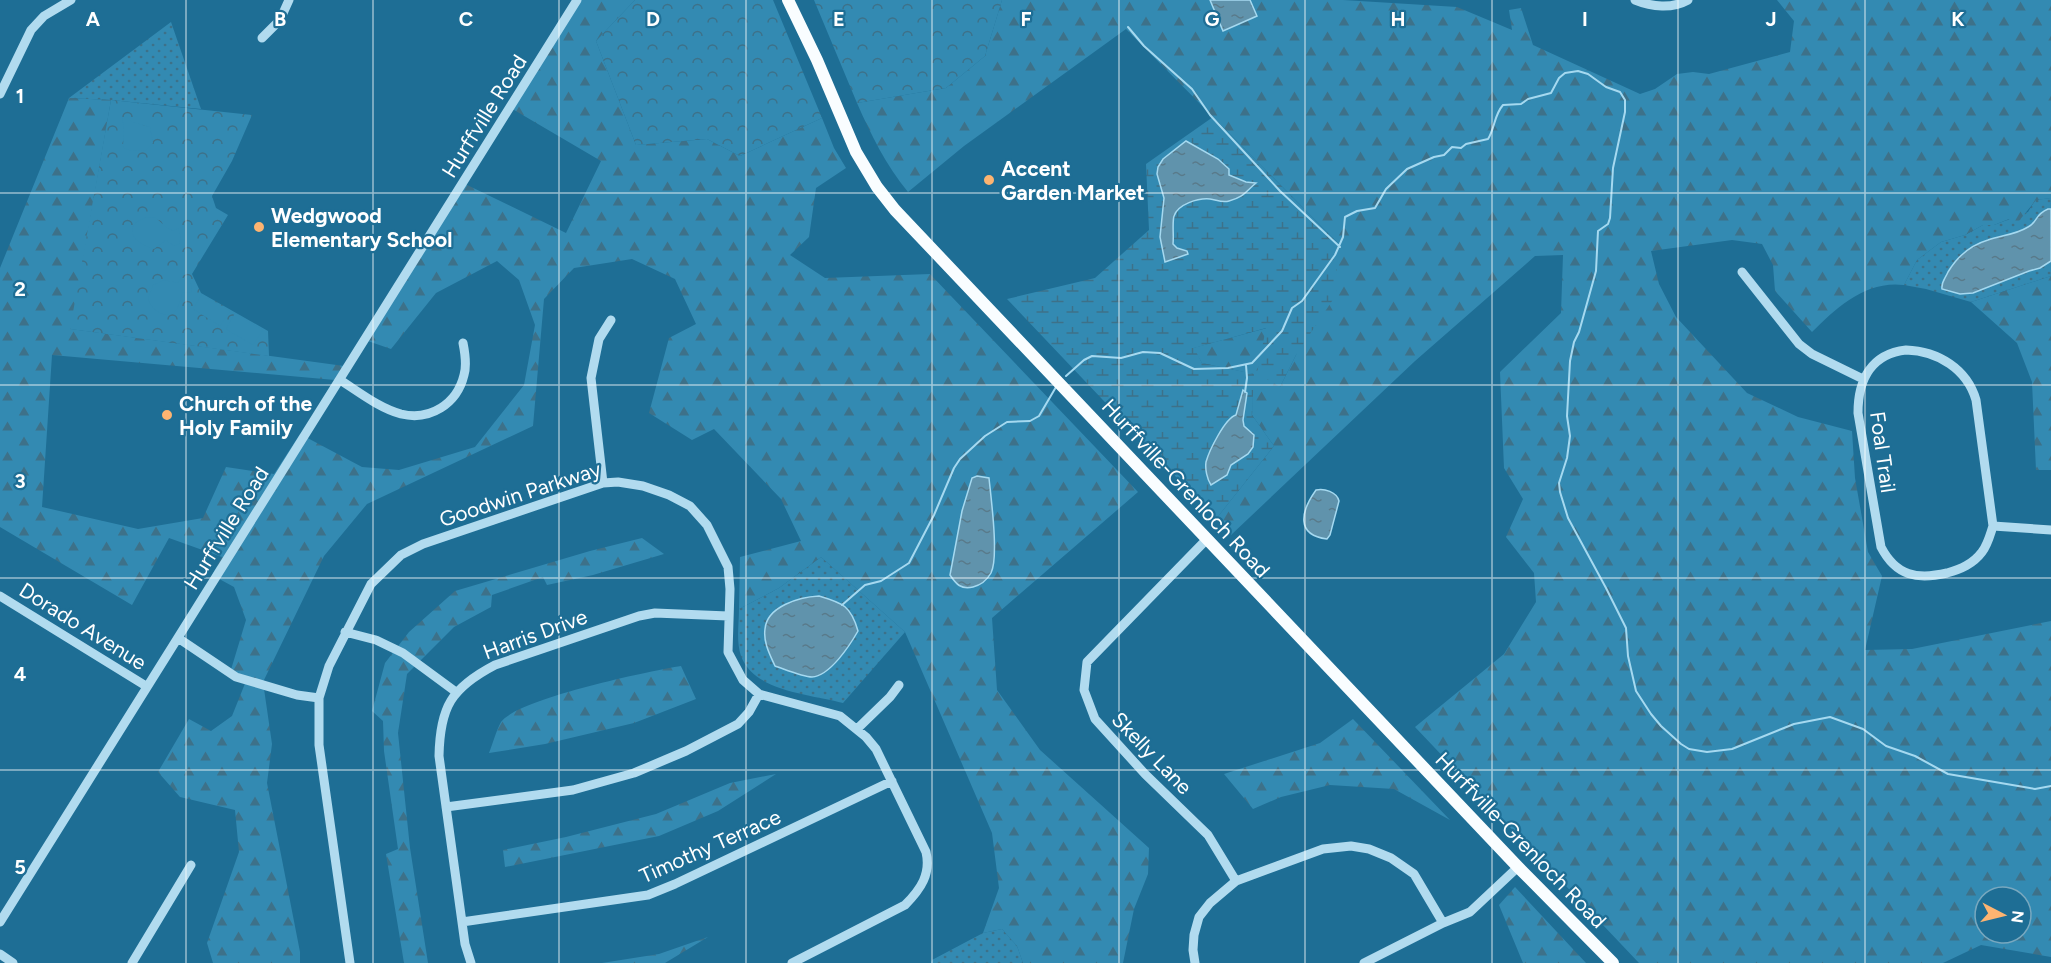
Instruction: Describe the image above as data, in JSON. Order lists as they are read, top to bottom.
{
  "streets": {
    "main road": ["Hurffville-Grenloch Road"],
    "street": [
      "Hurffville Road",
      "Foal Trail",
      "Goodwin Parkway",
      "Dorado Avenue",
      "Harris Drive",
      "Skelly Lane",
      "Timothy Terrace"
    ]
  },
  "crossings": [
    ["Hurffville Road", "Dorado Avenue"],
    ["Hurffville-Grenloch Road", "Skelly Lane"],
    ["Goodwin Parkway", "Harris Drive"],
    ["Harris Drive", "Timothy Terrace"]
  ],
  "places": ["Accent Garden Market", "Wedgwood Elementary School", "Church of the Holy Family"],
  "north": "right",
  "grid": {
    "columns": [
      "A",
      "B",
      "C",
      "D",
      "E",
      "F",
      "G",
      "H",
      "I",
      "J",
      "K"
    ],
    "rows": [
      "1",
      "2",
      "3",
      "4",
      "5"
    ]
  }
}
